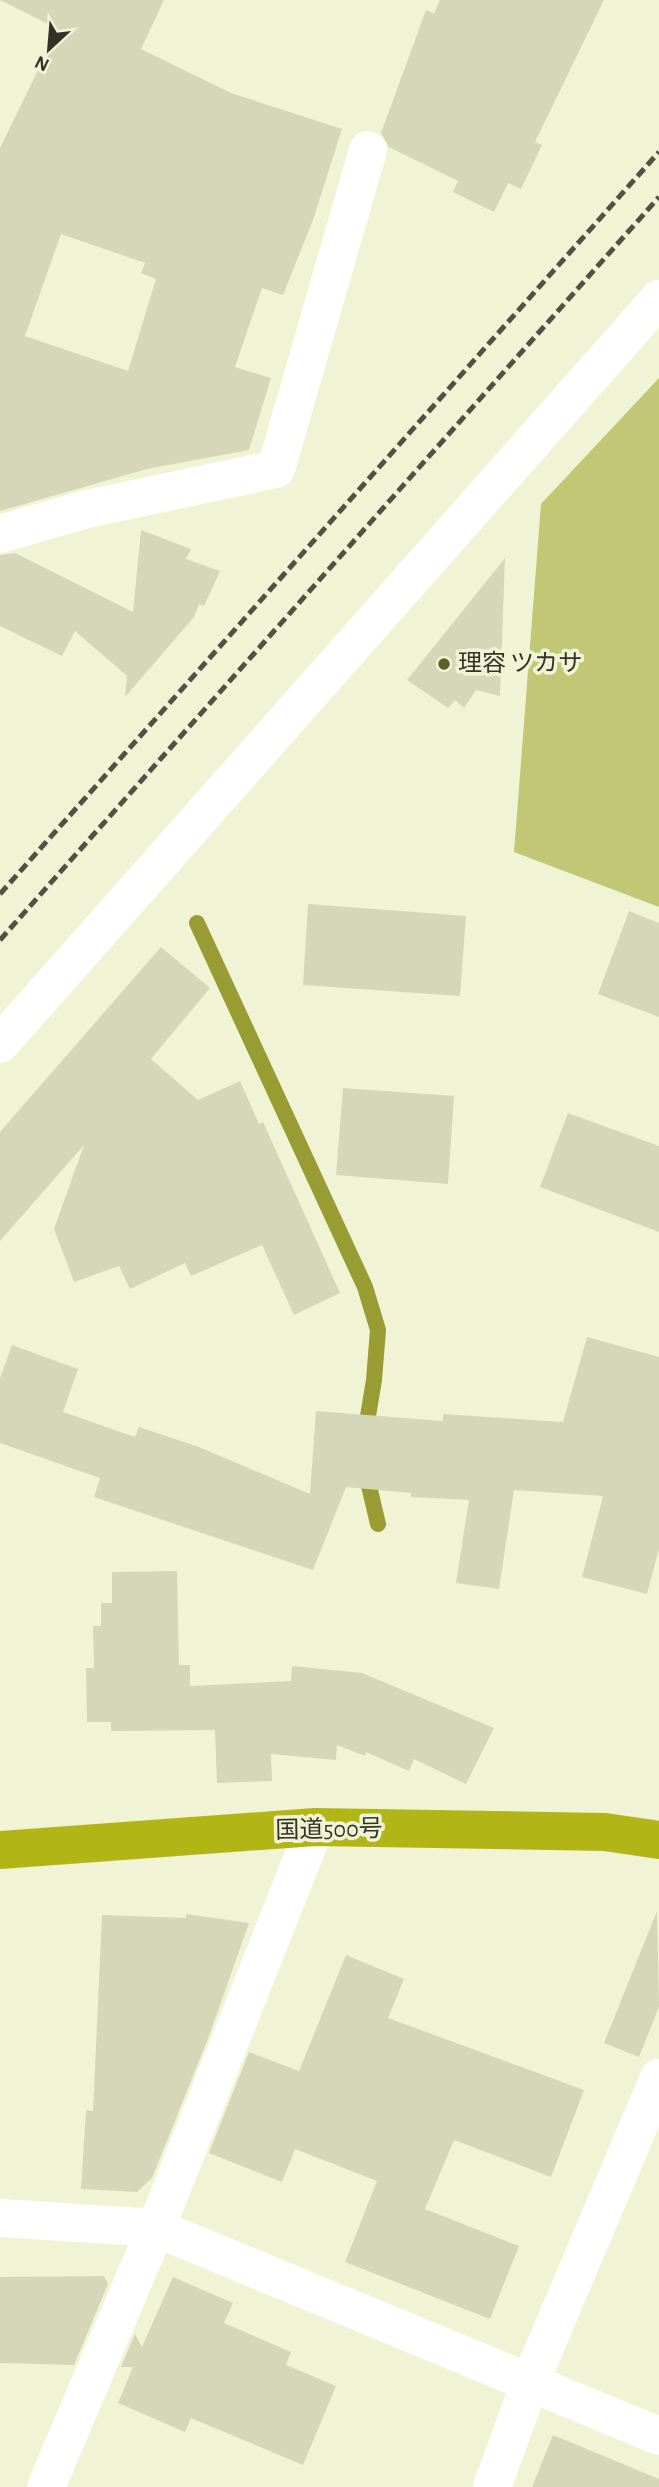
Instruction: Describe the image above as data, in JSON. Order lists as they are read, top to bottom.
{
  "streets": {
    "highway": ["国道500号"]
  },
  "places": ["理容 ツカサ"],
  "north": "bottom left"
}
